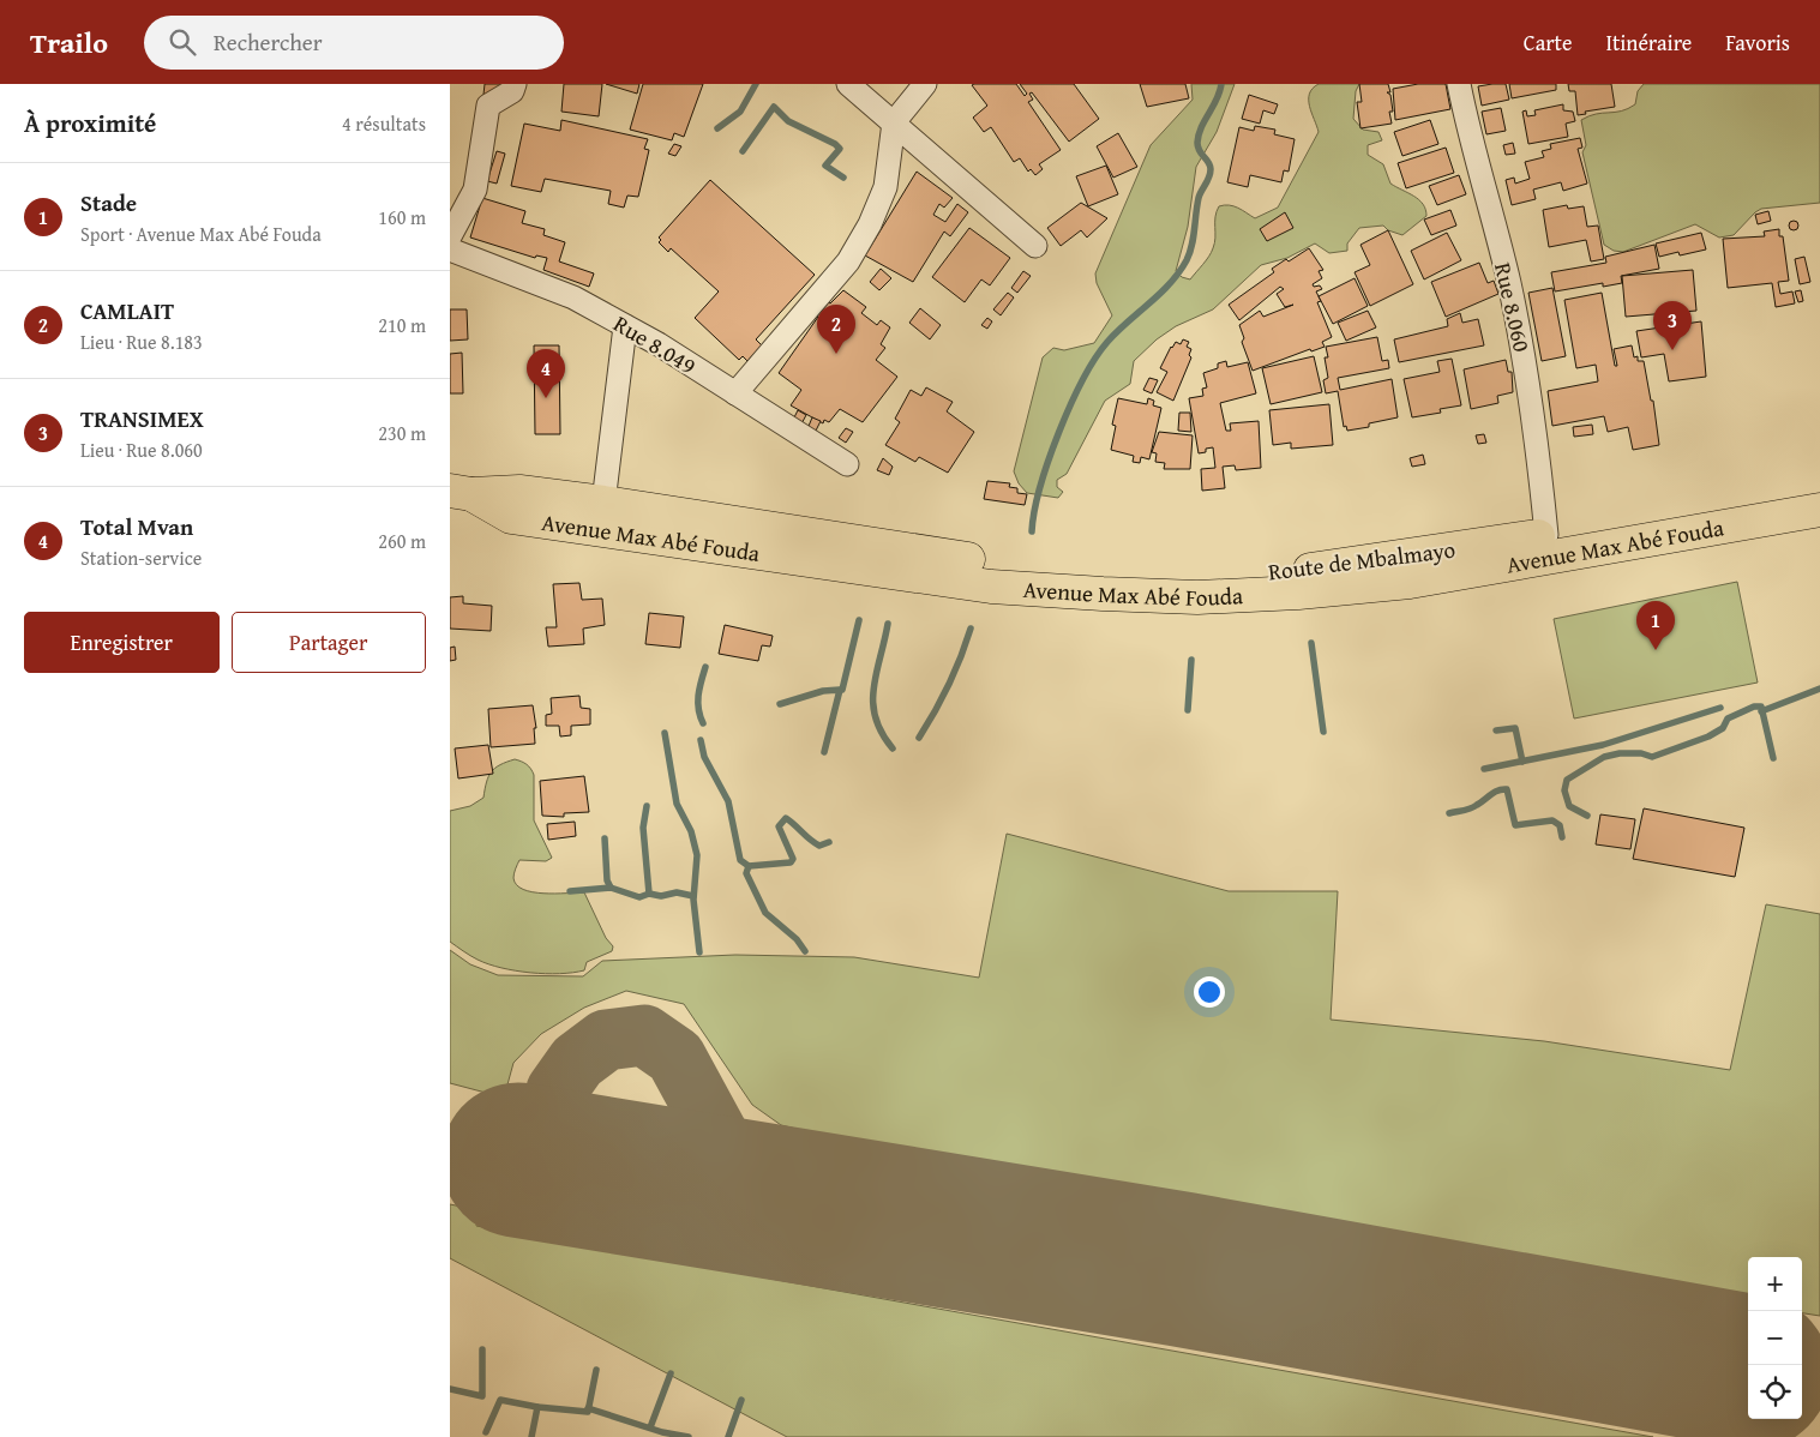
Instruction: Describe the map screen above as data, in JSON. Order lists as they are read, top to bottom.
{
  "streets": {
    "highway": ["Avenue Max Abé Fouda", "Route de Mbalmayo"],
    "street": ["Rue 8.060", "Rue 8.049"]
  },
  "crossings": [
    ["Rue 8.060", "Route de Mbalmayo"],
    ["Avenue Max Abé Fouda", "Route de Mbalmayo"]
  ],
  "page": {
    "header": "Trailo",
    "search": "Rechercher",
    "nav": ["Carte", "Itinéraire", "Favoris"],
    "heading": ["À proximité", "4 résultats"],
    "list": [
      {
        "mark": "1",
        "name": "Stade",
        "note": "Sport · Avenue Max Abé Fouda",
        "value": "160 m"
      },
      {
        "mark": "2",
        "name": "CAMLAIT",
        "note": "Lieu · Rue 8.183",
        "value": "210 m"
      },
      {
        "mark": "3",
        "name": "TRANSIMEX",
        "note": "Lieu · Rue 8.060",
        "value": "230 m"
      },
      {
        "mark": "4",
        "name": "Total Mvan",
        "note": "Station-service",
        "value": "260 m"
      }
    ],
    "pins": [
      "3",
      "2",
      "4",
      "1"
    ],
    "buttons": ["Enregistrer", "Partager"],
    "map_buttons": ["+", "−"]
  }
}
